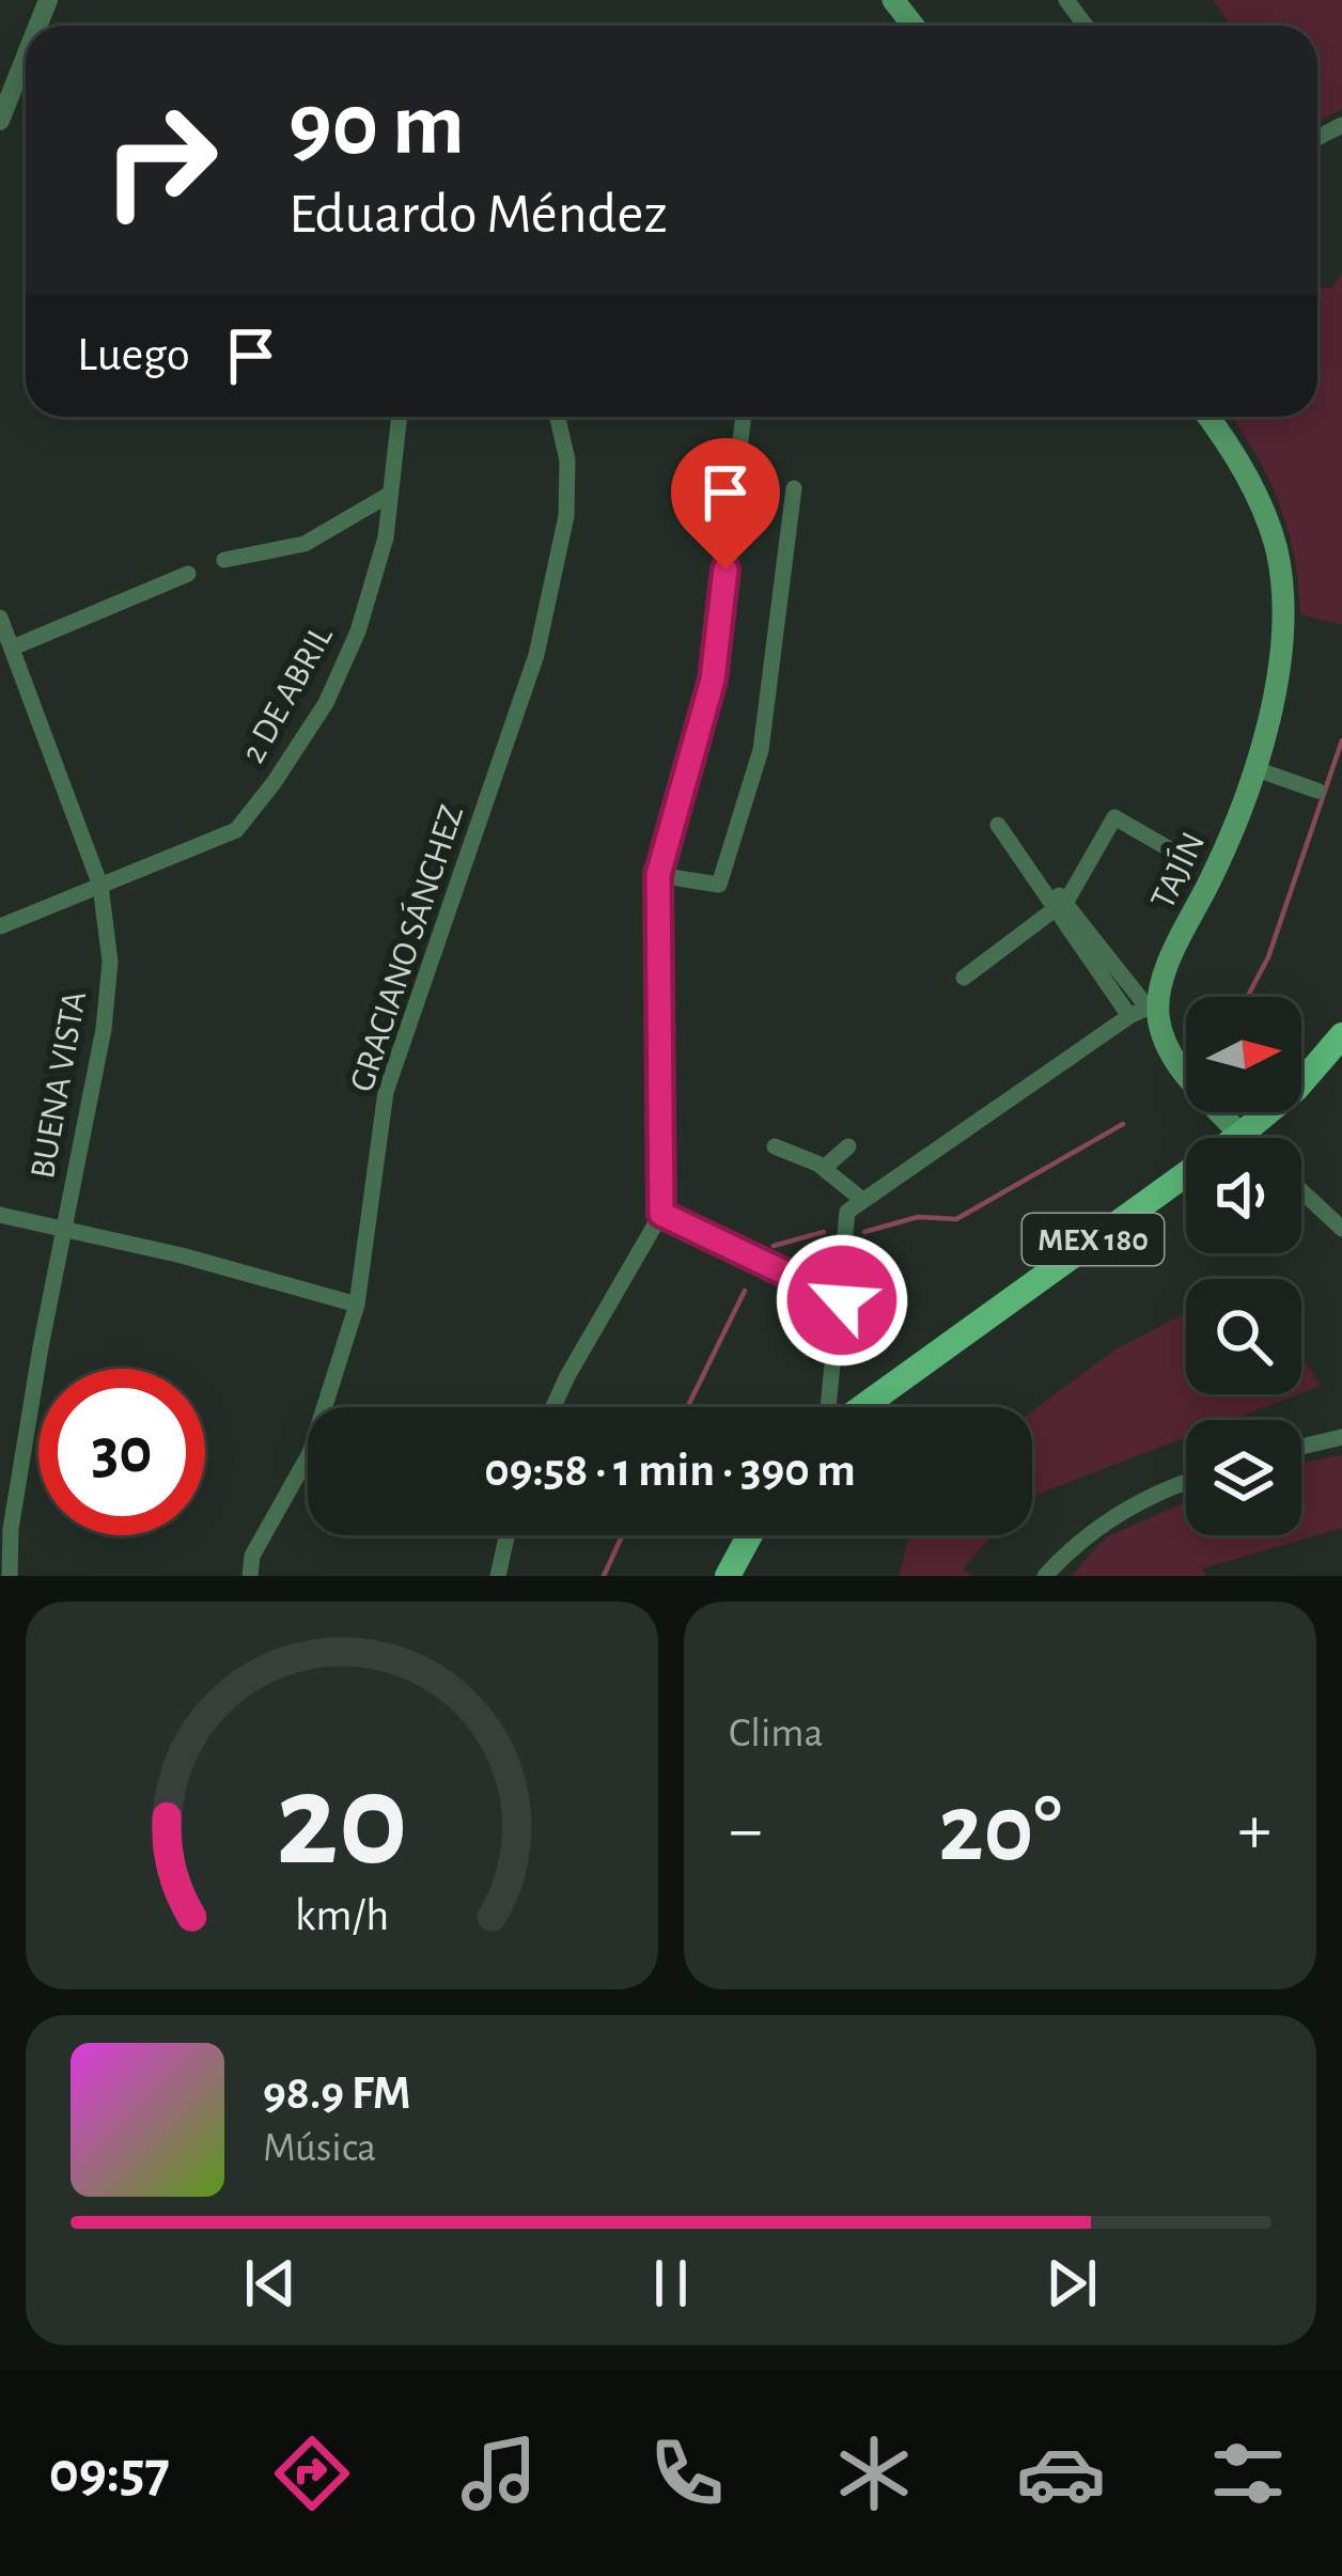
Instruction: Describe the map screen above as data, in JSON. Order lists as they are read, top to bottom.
{
  "streets": {
    "main road": ["TAJÍN", "MEX 180"],
    "street": ["2 DE ABRIL", "GRACIANO SÁNCHEZ", "BUENA VISTA"]
  },
  "crossings": [
    ["2 DE ABRIL", "BUENA VISTA"]
  ],
  "north": "right",
  "page": {
    "turn": ["90 m", "Eduardo Méndez"],
    "then": "Luego",
    "limit": "30",
    "trip": "09:58 · 1 min · 390 m",
    "tile": "Clima",
    "heat": ["−", "20°", "+"],
    "song": ["98.9 FM", "Música"],
    "tabs": "09:57",
    "gauge": ["20", "km/h"]
  }
}
